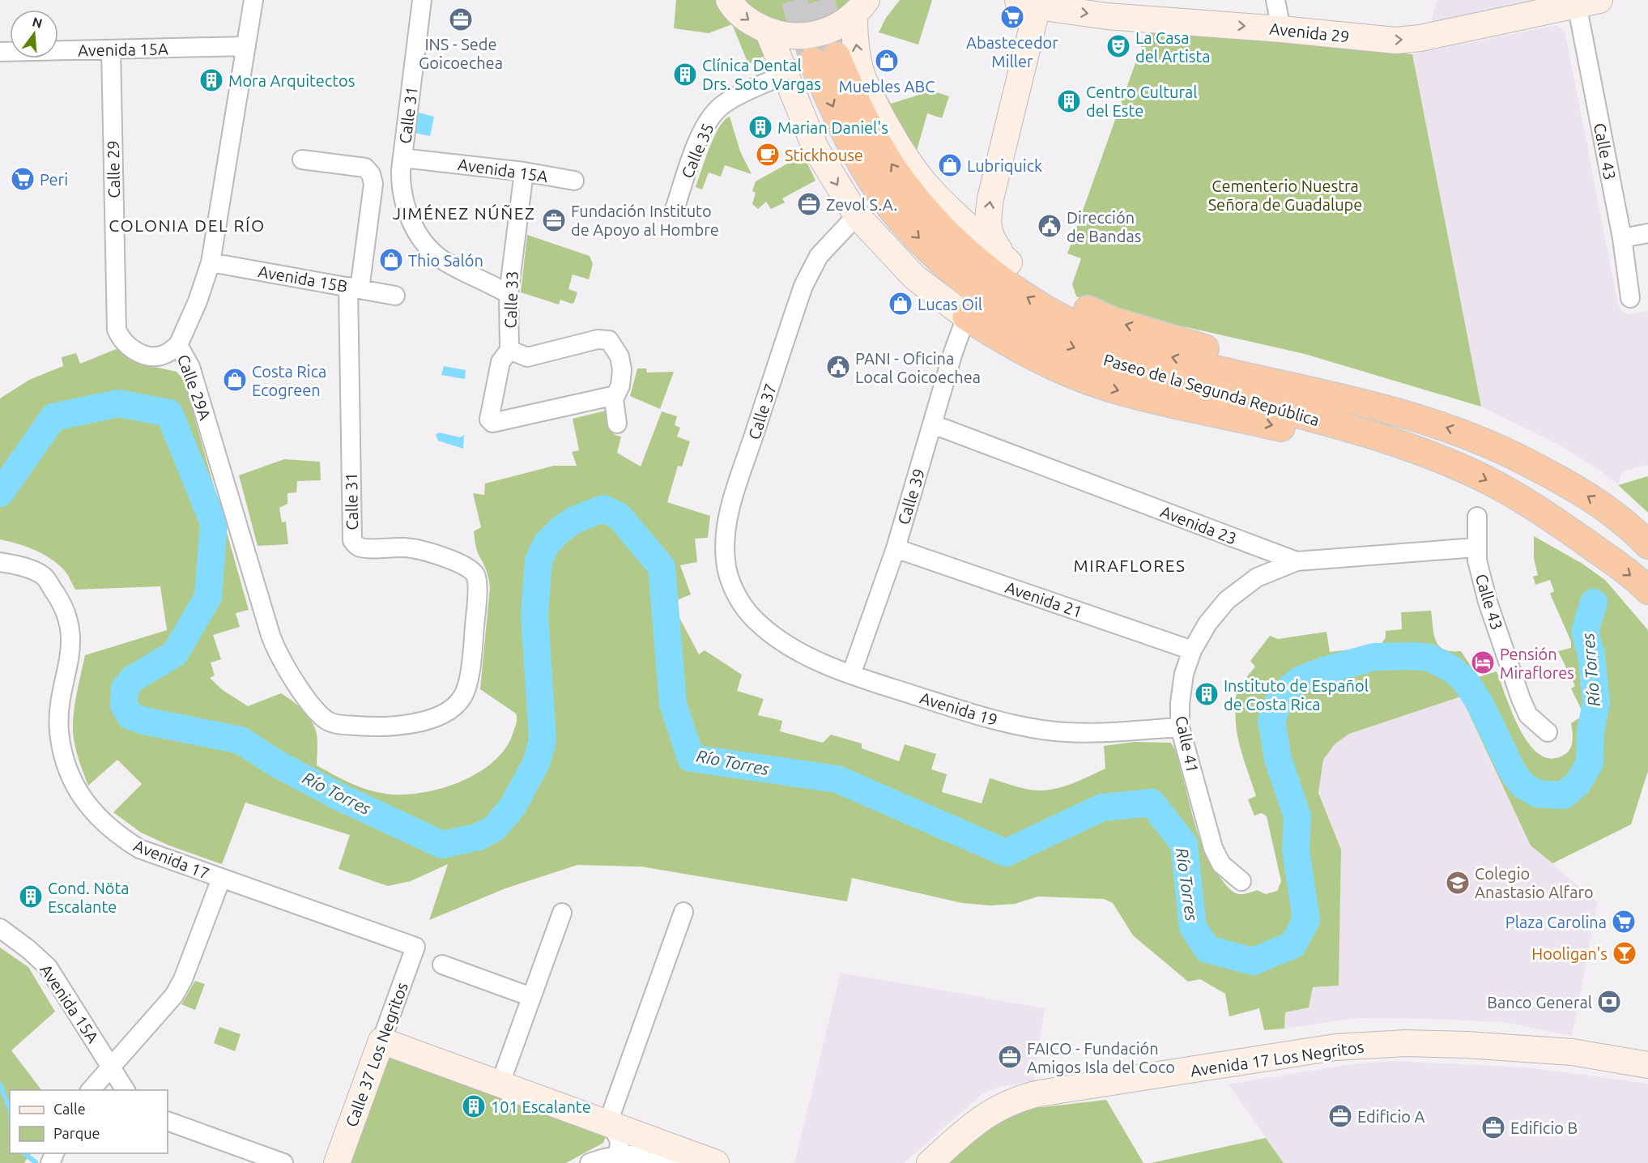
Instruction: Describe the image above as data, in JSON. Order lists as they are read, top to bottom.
{
  "streets": {
    "highway": ["Paseo de la Segunda República"],
    "street": [
      "Avenida 29",
      "Avenida 15A",
      "Calle 31",
      "Calle 35",
      "Calle 43",
      "Calle 29",
      "Avenida 15B",
      "Calle 33",
      "Calle 29A",
      "Calle 37",
      "Calle 39",
      "Avenida 23",
      "Avenida 21",
      "Avenida 19",
      "Calle 41",
      "Avenida 17",
      "Calle 37 Los Negritos",
      "Avenida 17 Los Negritos"
    ]
  },
  "crossings": [
    ["Avenida 29", "Calle 43"],
    ["Avenida 15A", "Calle 31"],
    ["Avenida 15A", "Calle 29"],
    ["Avenida 15A", "Calle 33"],
    ["Avenida 15A", "Calle 29A"],
    ["Calle 31", "Avenida 15B"],
    ["Calle 31", "Calle 33"],
    ["Calle 31", "Calle 29A"],
    ["Calle 43", "Avenida 23"],
    ["Calle 29", "Calle 29A"],
    ["Avenida 15B", "Calle 29A"],
    ["Calle 37", "Avenida 19"],
    ["Calle 39", "Avenida 23"],
    ["Calle 39", "Avenida 21"],
    ["Calle 39", "Avenida 19"],
    ["Avenida 23", "Calle 41"],
    ["Avenida 21", "Calle 41"],
    ["Avenida 19", "Calle 41"],
    ["Avenida 17", "Calle 37 Los Negritos"]
  ],
  "one_way": ["Avenida 29"],
  "districts": ["JIMÉNEZ NÚÑEZ", "COLONIA DEL RÍO", "MIRAFLORES"],
  "water": ["Río Torres"],
  "parks": ["Cementerio Nuestra Señora de Guadalupe"],
  "places": {
    "supermarket": ["Abastecedor Miller", "Peri", "Plaza Carolina"],
    "office": [
      "INS - Sede Goicoechea",
      "Zevol S.A.",
      "Fundación Instituto de Apoyo al Hombre",
      "FAICO - Fundación Amigos Isla del Coco",
      "Edificio A",
      "Edificio B"
    ],
    "theatre": ["La Casa del Artista"],
    "shop": [
      "Muebles ABC",
      "Lubriquick",
      "Thio Salón",
      "Lucas Oil",
      "Costa Rica Ecogreen"
    ],
    "building": [
      "Clínica Dental Drs. Soto Vargas",
      "Mora Arquitectos",
      "Centro Cultural del Este",
      "Marian Daniel's",
      "Instituto de Español de Costa Rica",
      "Cond. Nöta Escalante",
      "101 Escalante"
    ],
    "cafe": ["Stickhouse"],
    "public building": ["Dirección de Bandas", "PANI - Oficina Local Goicoechea"],
    "hotel": ["Pensión Miraflores"],
    "school or university": ["Colegio Anastasio Alfaro"],
    "bar": ["Hooligan's"],
    "bank": ["Banco General"]
  },
  "legend": ["Calle", "Parque"],
  "north": "top"
}
